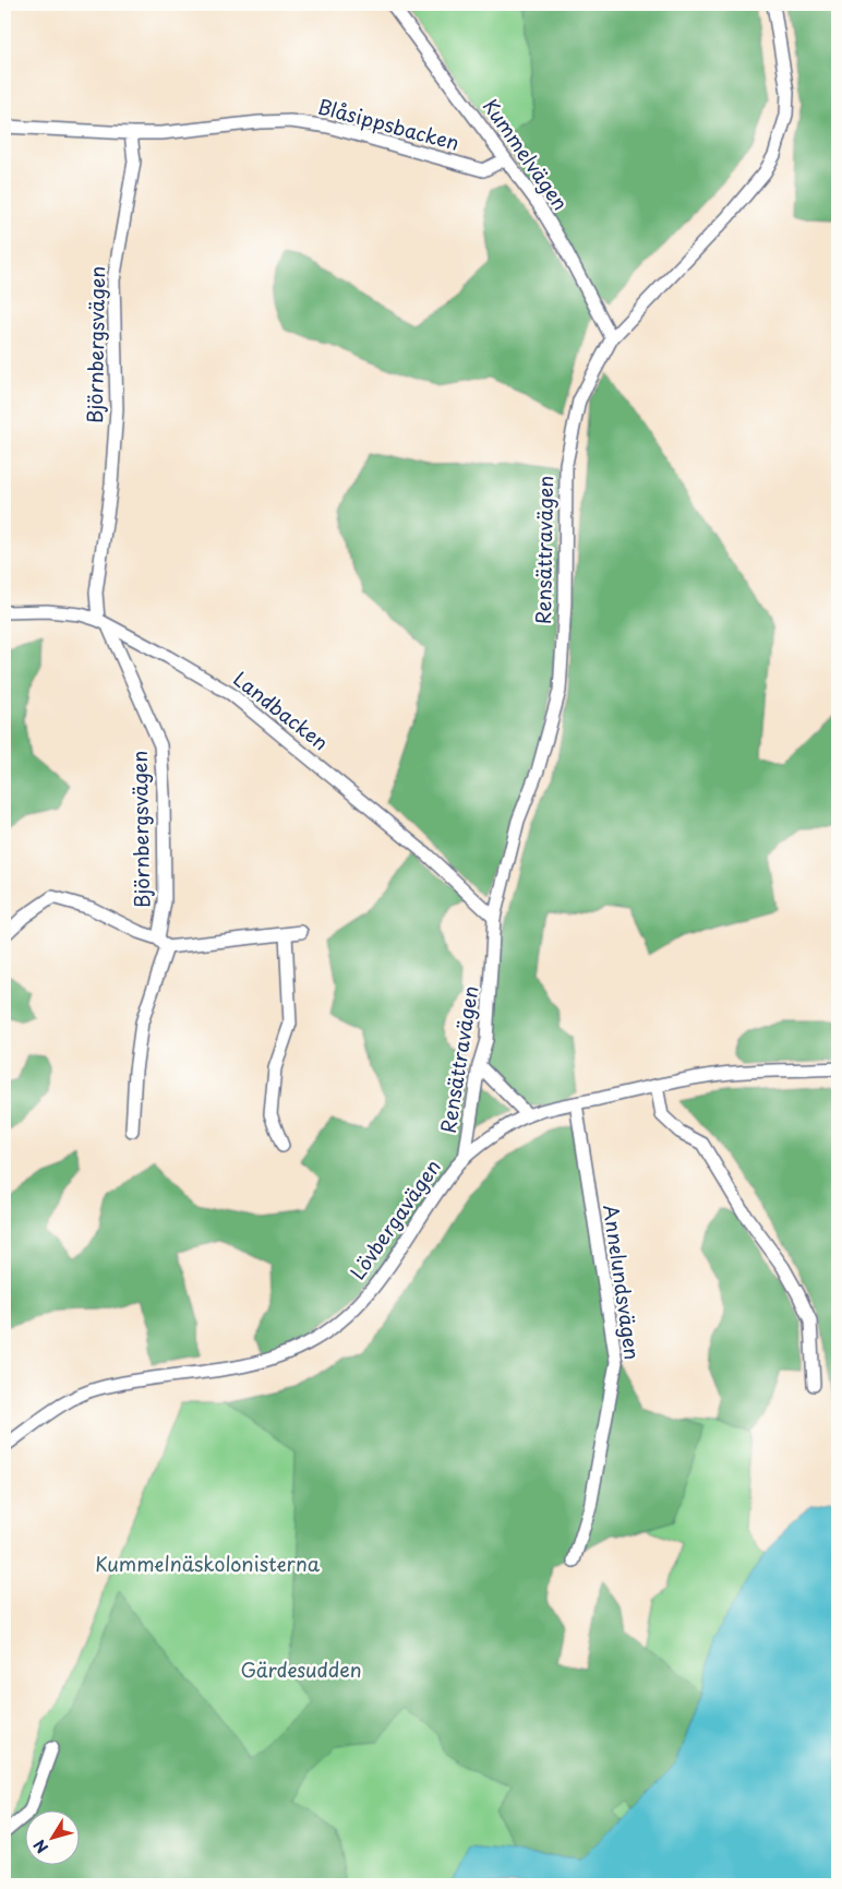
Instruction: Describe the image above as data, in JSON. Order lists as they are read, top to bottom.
{
  "streets": {
    "street": [
      "Blåsippsbacken",
      "Kummelvägen",
      "Björnbergsvägen",
      "Rensättravägen",
      "Landbacken",
      "Lövbergavägen",
      "Annelundsvägen"
    ]
  },
  "crossings": [
    ["Blåsippsbacken", "Kummelvägen"],
    ["Blåsippsbacken", "Björnbergsvägen"],
    ["Kummelvägen", "Rensättravägen"],
    ["Björnbergsvägen", "Landbacken"],
    ["Rensättravägen", "Landbacken"],
    ["Rensättravägen", "Lövbergavägen"],
    ["Lövbergavägen", "Annelundsvägen"]
  ],
  "parks": ["Kummelnäskolonisterna", "Gärdesudden"],
  "north": "bottom left"
}
